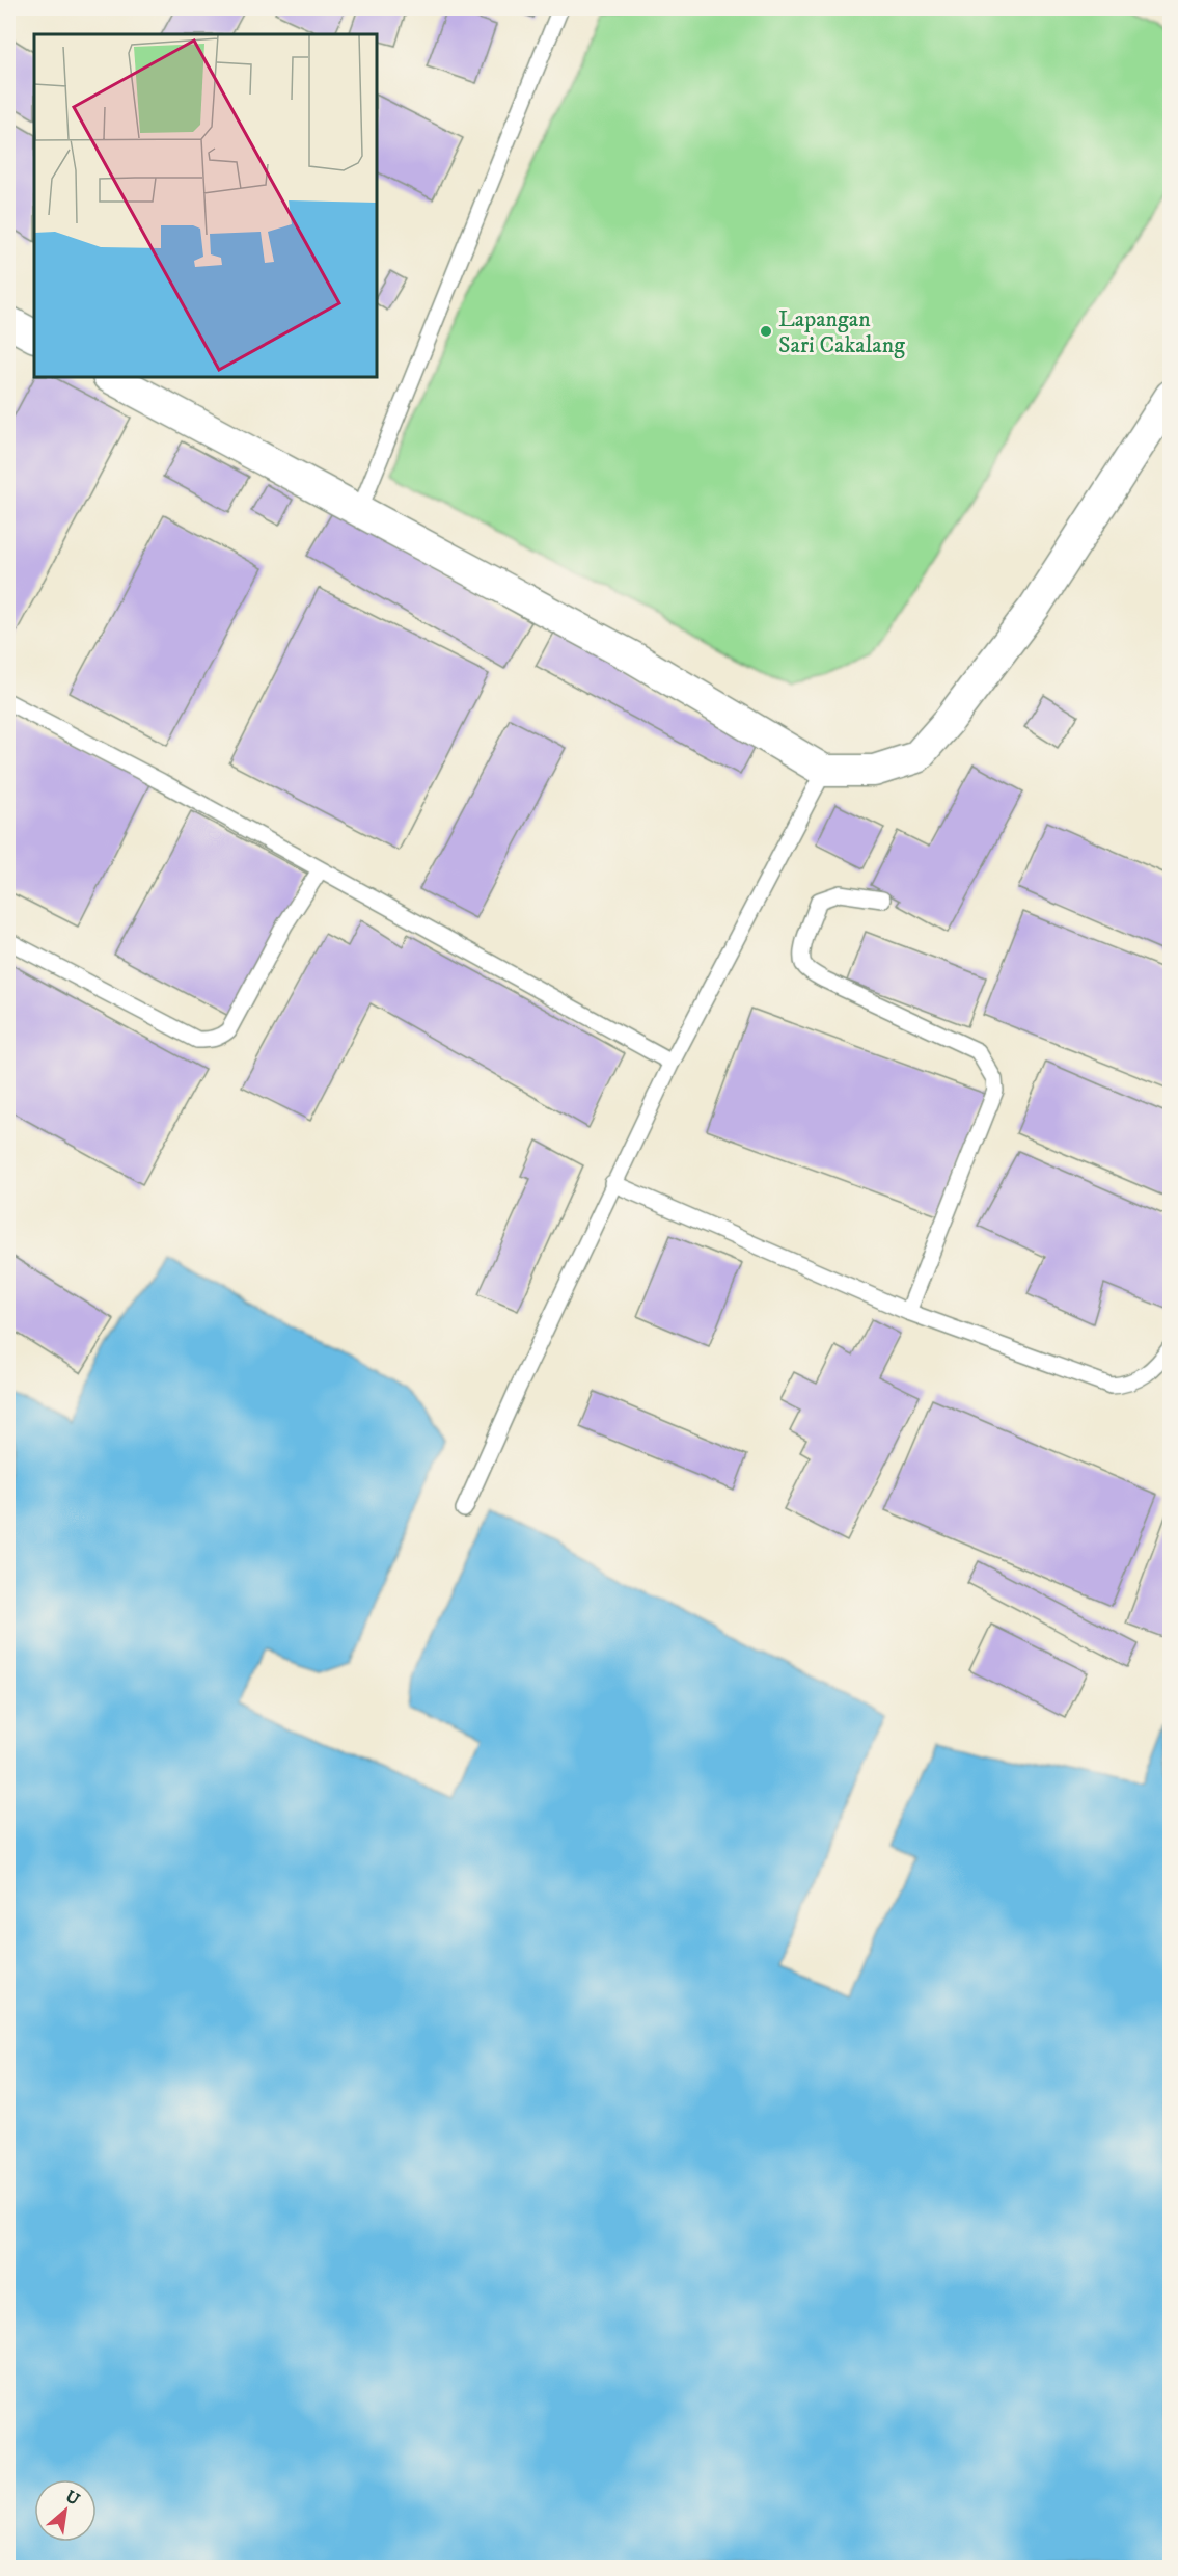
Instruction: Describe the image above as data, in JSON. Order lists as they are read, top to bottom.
{
  "places": ["Lapangan Sari Cakalang"],
  "north": "top right"
}
